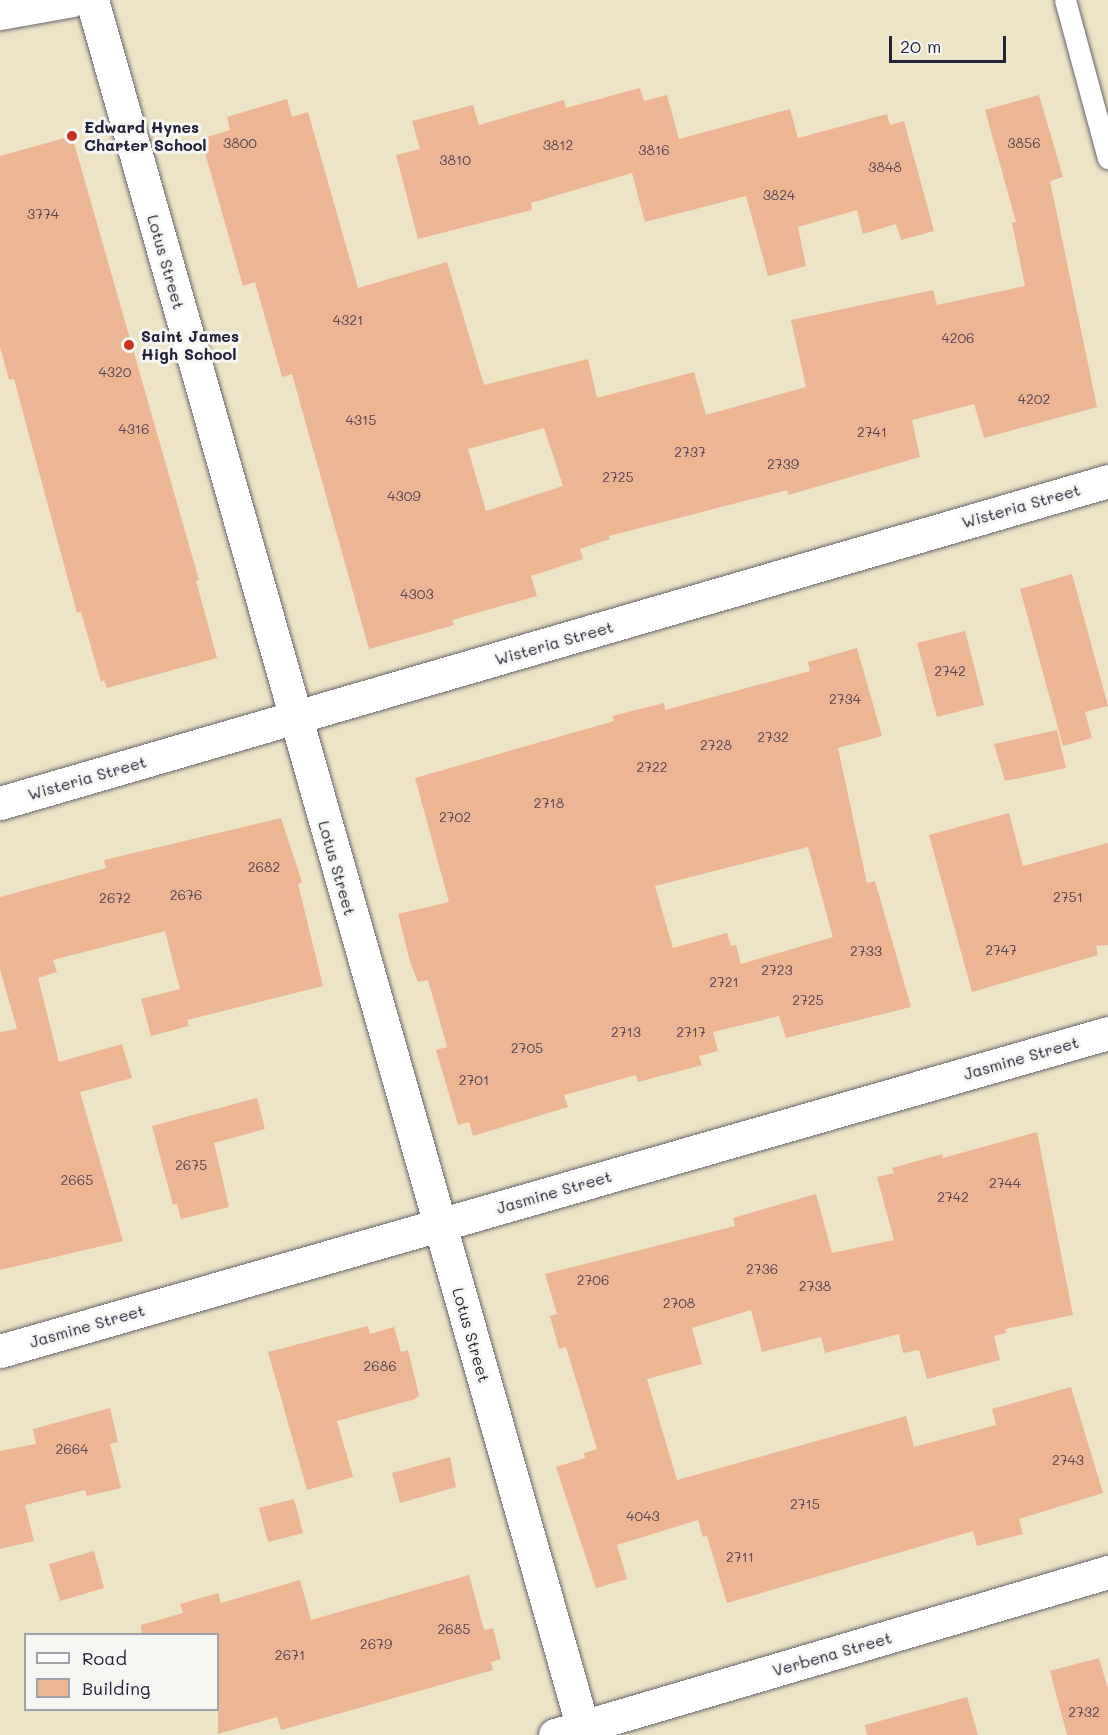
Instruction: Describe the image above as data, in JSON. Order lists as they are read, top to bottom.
{
  "streets": {
    "street": [
      "Lotus Street",
      "Wisteria Street",
      "Jasmine Street",
      "Verbena Street"
    ]
  },
  "crossings": [
    ["Lotus Street", "Wisteria Street"],
    ["Lotus Street", "Jasmine Street"],
    ["Lotus Street", "Verbena Street"]
  ],
  "places": ["Edward Hynes Charter School", "Saint James High School"],
  "house_numbers": [
    "3800",
    "3856",
    "3812",
    "3816",
    "3810",
    "3848",
    "3824",
    "3774",
    "4321",
    "4206",
    "4320",
    "4202",
    "4315",
    "4316",
    "2741",
    "2737",
    "2739",
    "2725",
    "4309",
    "4303",
    "2742",
    "2734",
    "2732",
    "2728",
    "2722",
    "2718",
    "2702",
    "2682",
    "2676",
    "2751",
    "2672",
    "2747",
    "2733",
    "2723",
    "2721",
    "2725",
    "2713",
    "2717",
    "2705",
    "2701",
    "2675",
    "2665",
    "2744",
    "2742",
    "2736",
    "2706",
    "2738",
    "2708",
    "2686",
    "2664",
    "2743",
    "2715",
    "4043",
    "2711",
    "2685",
    "2679",
    "2671",
    "2732"
  ],
  "legend": ["Road", "Building"],
  "scale_bar": "20 m"
}
